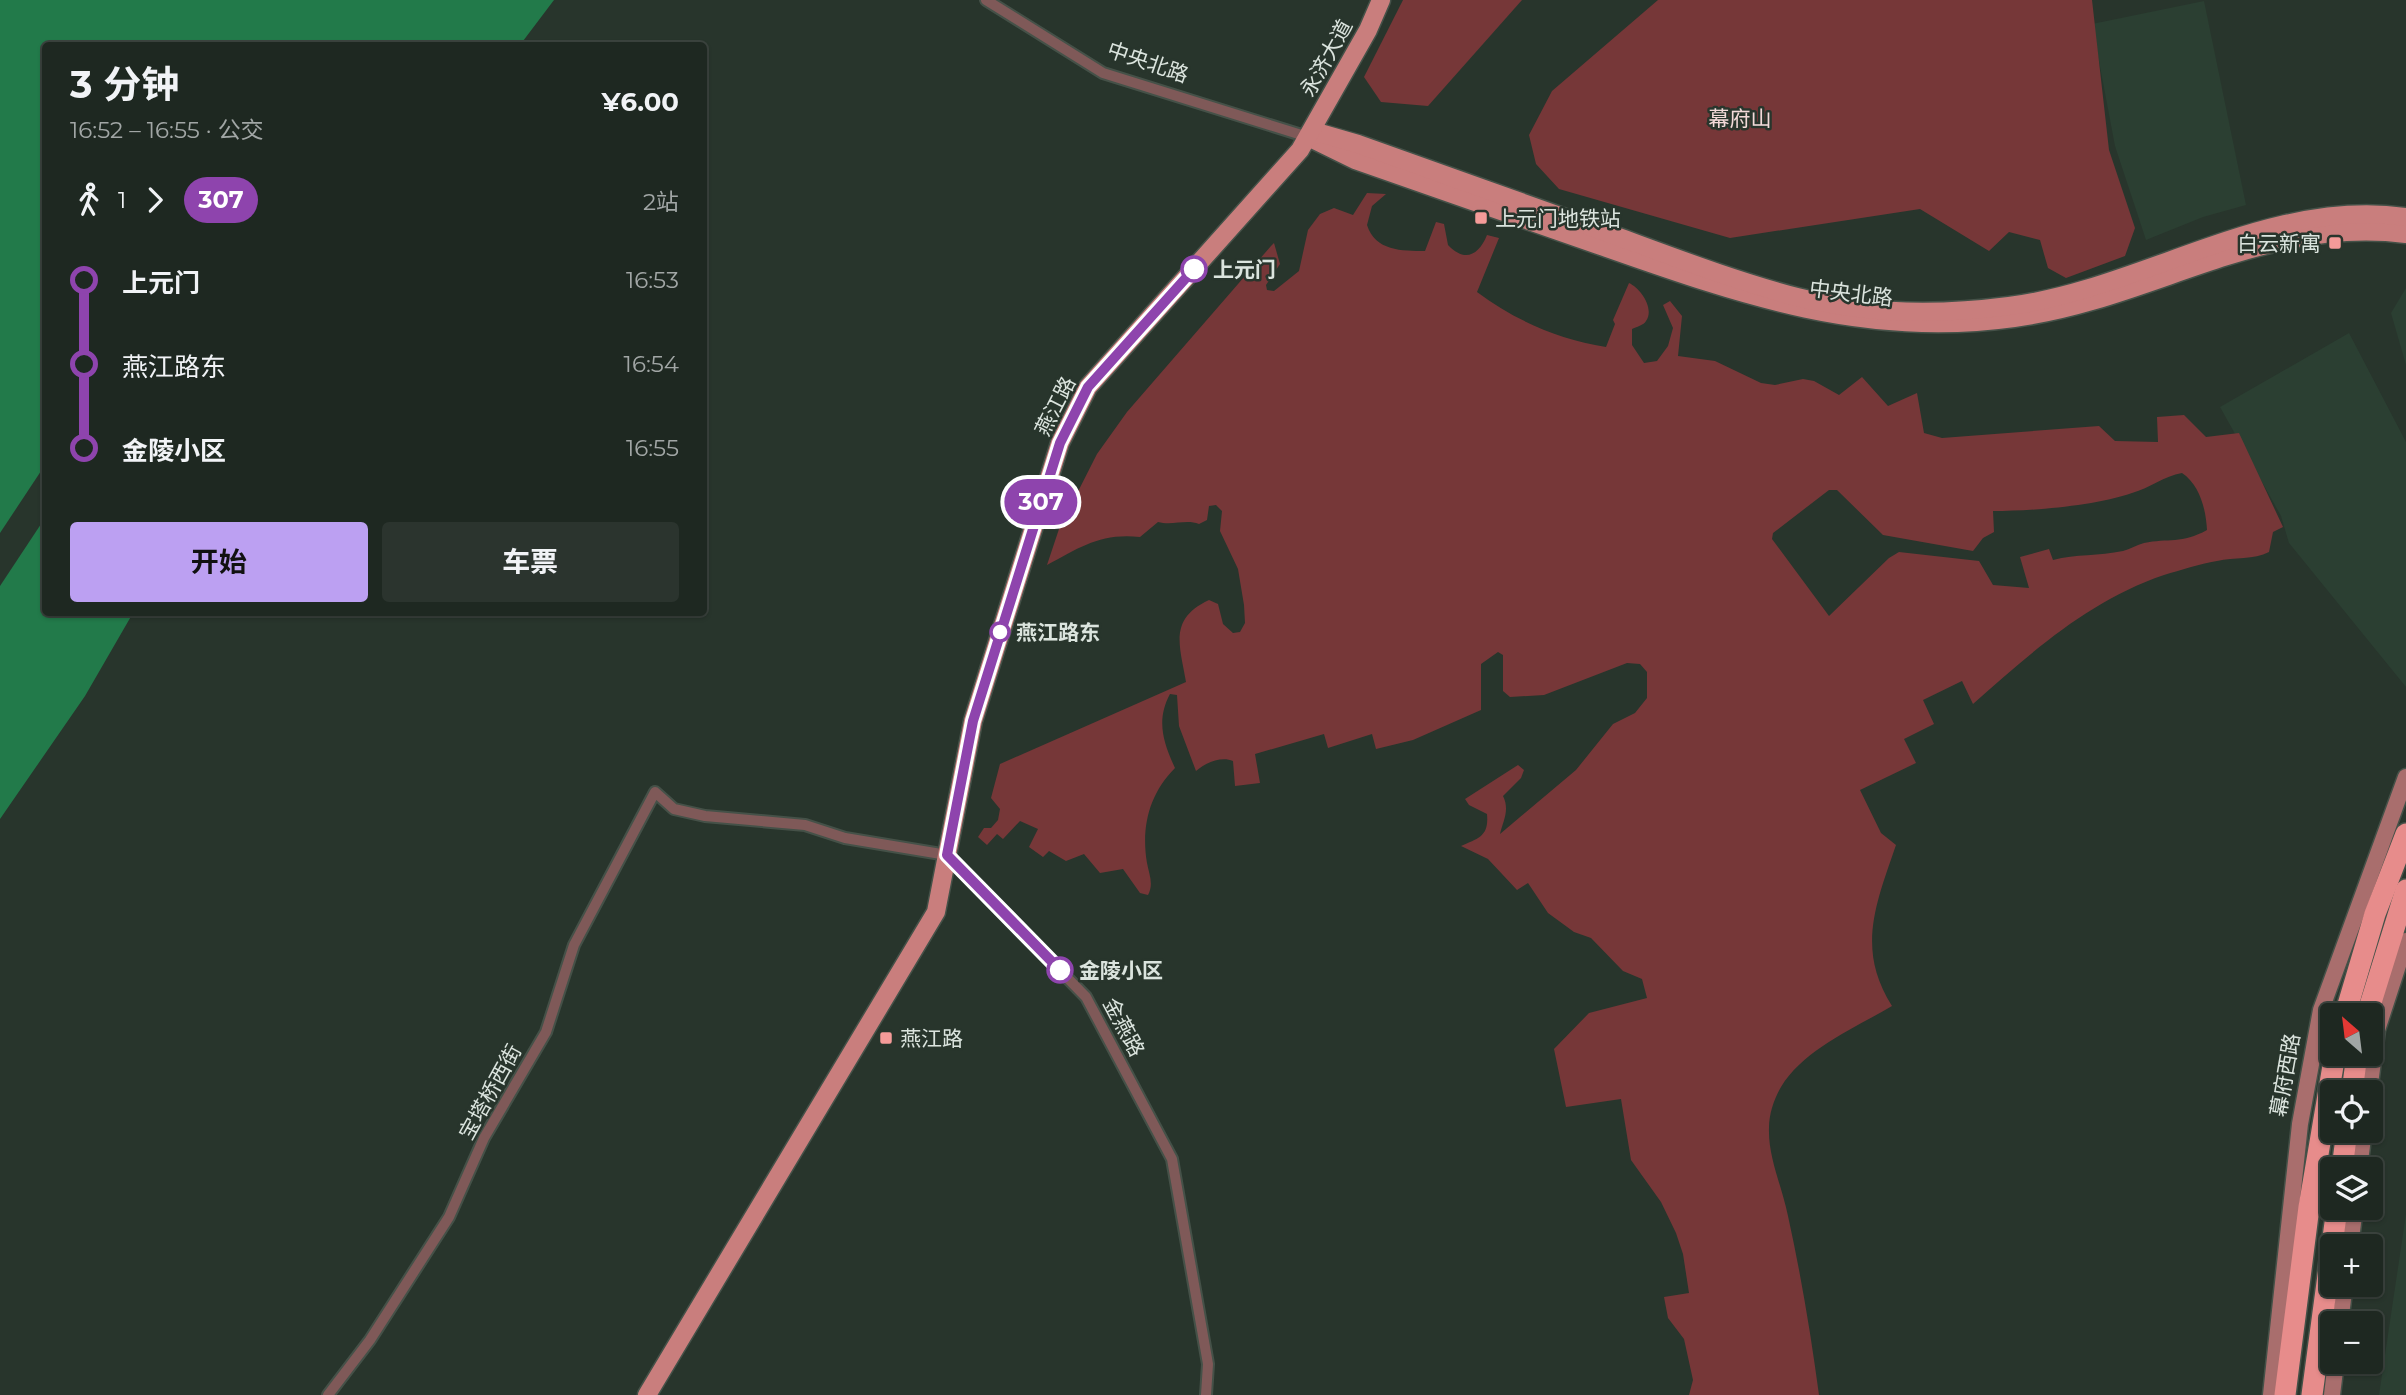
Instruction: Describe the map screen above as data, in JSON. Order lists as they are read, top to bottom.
{
  "streets": {
    "main road": [
      "永济大道",
      "中央北路",
      "燕江路",
      "幕府西路"
    ],
    "street": ["金燕路", "宝塔桥西街"]
  },
  "crossings": [
    ["永济大道", "中央北路"],
    ["永济大道", "燕江路"],
    ["中央北路", "燕江路"],
    ["燕江路", "金燕路"],
    ["燕江路", "宝塔桥西街"],
    ["金燕路", "宝塔桥西街"]
  ],
  "parks": ["幕府山"],
  "places": {
    "transit": ["上元门地铁站", "白云新寓", "燕江路"],
    "other": ["上元门", "燕江路东", "金陵小区"]
  },
  "lines": ["bus line 307"],
  "north": "top left",
  "page": {
    "on_map": "307",
    "heading": ["3 分钟", "16:52 – 16:55 · 公交", "¥6.00"],
    "legs": ["1", "307", "2站"],
    "list": [
      {
        "name": "上元门",
        "value": "16:53"
      },
      {
        "name": "燕江路东",
        "value": "16:54"
      },
      {
        "name": "金陵小区",
        "value": "16:55"
      }
    ],
    "buttons": ["开始", "车票"],
    "map_buttons": ["+", "−"]
  }
}
